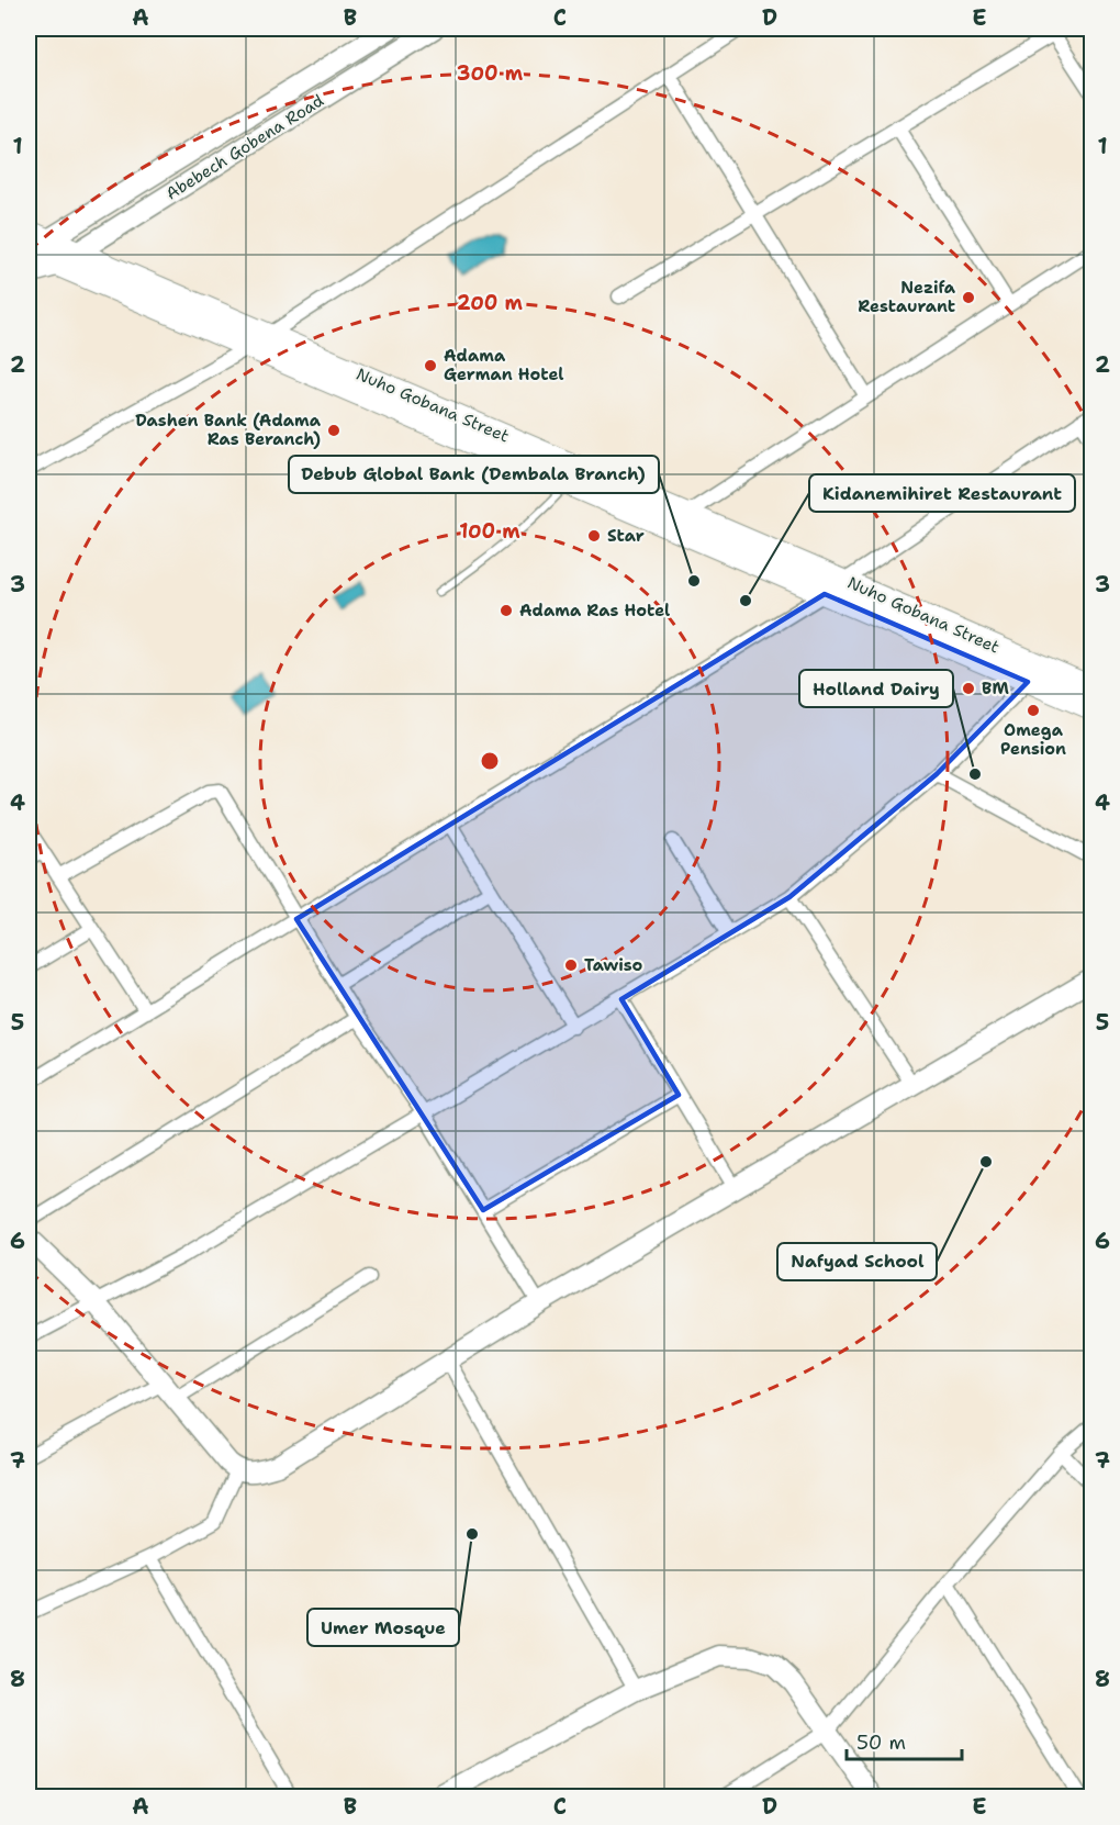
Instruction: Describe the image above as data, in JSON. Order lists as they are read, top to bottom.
{
  "streets": {
    "main road": ["Nuho Gobana Street"],
    "street": ["Abebech Gobena Road"]
  },
  "crossings": [
    ["Abebech Gobena Road", "Nuho Gobana Street"]
  ],
  "places": [
    "Nezifa Restaurant",
    "Adama German Hotel",
    "Dashen Bank (Adama Ras Beranch)",
    "Star",
    "Debub Global Bank (Dembala Branch)",
    "Kidanemihiret Restaurant",
    "Adama Ras Hotel",
    "BM",
    "Omega Pension",
    "Holland Dairy",
    "Tawiso",
    "Nafyad School",
    "Umer Mosque"
  ],
  "scale_bar": "50 m",
  "grid": {
    "columns": [
      "A",
      "B",
      "C",
      "D",
      "E"
    ],
    "rows": [
      "1",
      "2",
      "3",
      "4",
      "5",
      "6",
      "7",
      "8"
    ]
  },
  "rings": ["300 m", "200 m", "100 m"]
}
